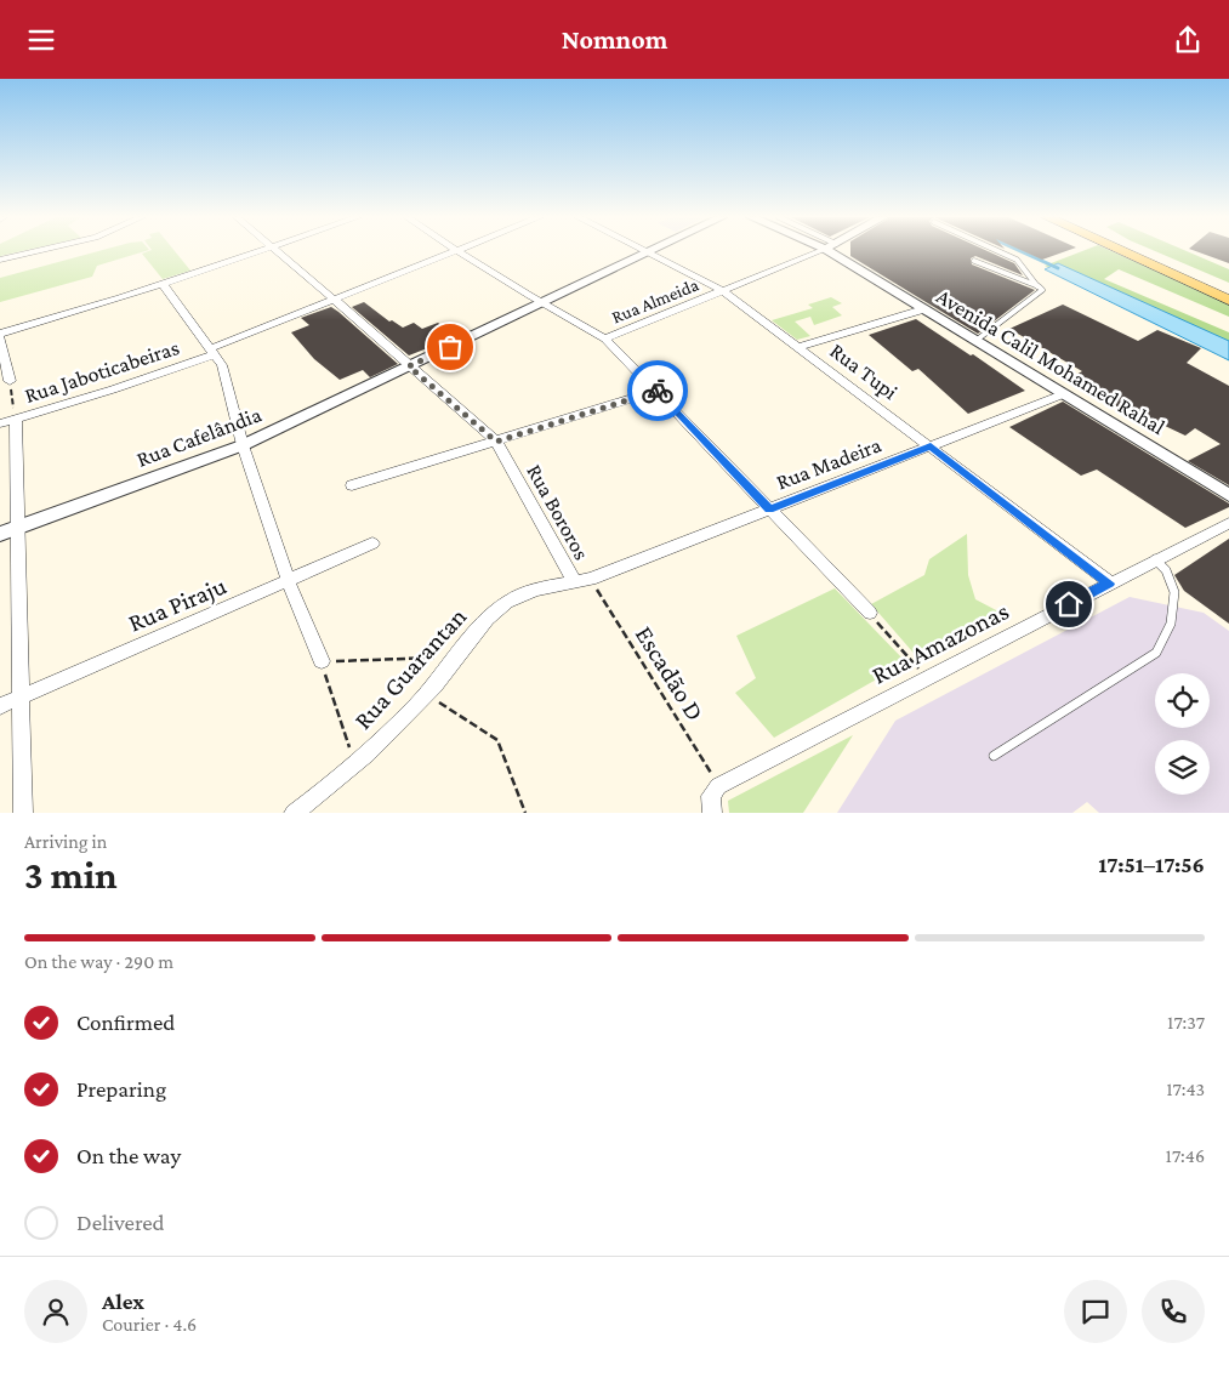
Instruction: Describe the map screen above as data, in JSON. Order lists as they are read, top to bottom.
{
  "streets": {
    "street": [
      "Rua Almeida",
      "Avenida Calil Mohamed Rahal",
      "Rua Jaboticabeiras",
      "Rua Tupi",
      "Rua Cafelândia",
      "Rua Madeira",
      "Rua Bororos",
      "Rua Piraju",
      "Rua Amazonas",
      "Rua Guarantan"
    ],
    "path": ["Escadão D"]
  },
  "crossings": [
    ["Rua Almeida", "Rua Tupi"],
    ["Avenida Calil Mohamed Rahal", "Rua Madeira"],
    ["Rua Jaboticabeiras", "Rua Bororos"],
    ["Rua Tupi", "Rua Cafelândia"],
    ["Rua Tupi", "Rua Madeira"],
    ["Rua Tupi", "Rua Amazonas"],
    ["Rua Cafelândia", "Rua Bororos"],
    ["Rua Madeira", "Rua Bororos"],
    ["Rua Madeira", "Rua Guarantan"],
    ["Rua Madeira", "Escadão D"],
    ["Rua Bororos", "Rua Guarantan"],
    ["Rua Bororos", "Escadão D"],
    ["Rua Amazonas", "Escadão D"],
    ["Rua Guarantan", "Escadão D"]
  ],
  "page": {
    "header": "Nomnom",
    "heading": ["3 min", "Arriving in", "17:51–17:56"],
    "panel": ["Alex", "Courier · 4.6"],
    "bar": "On the way · 290 m",
    "list": [
      ["Confirmed", "17:37"],
      ["Preparing", "17:43"],
      ["On the way", "17:46"],
      "Delivered"
    ]
  }
}
